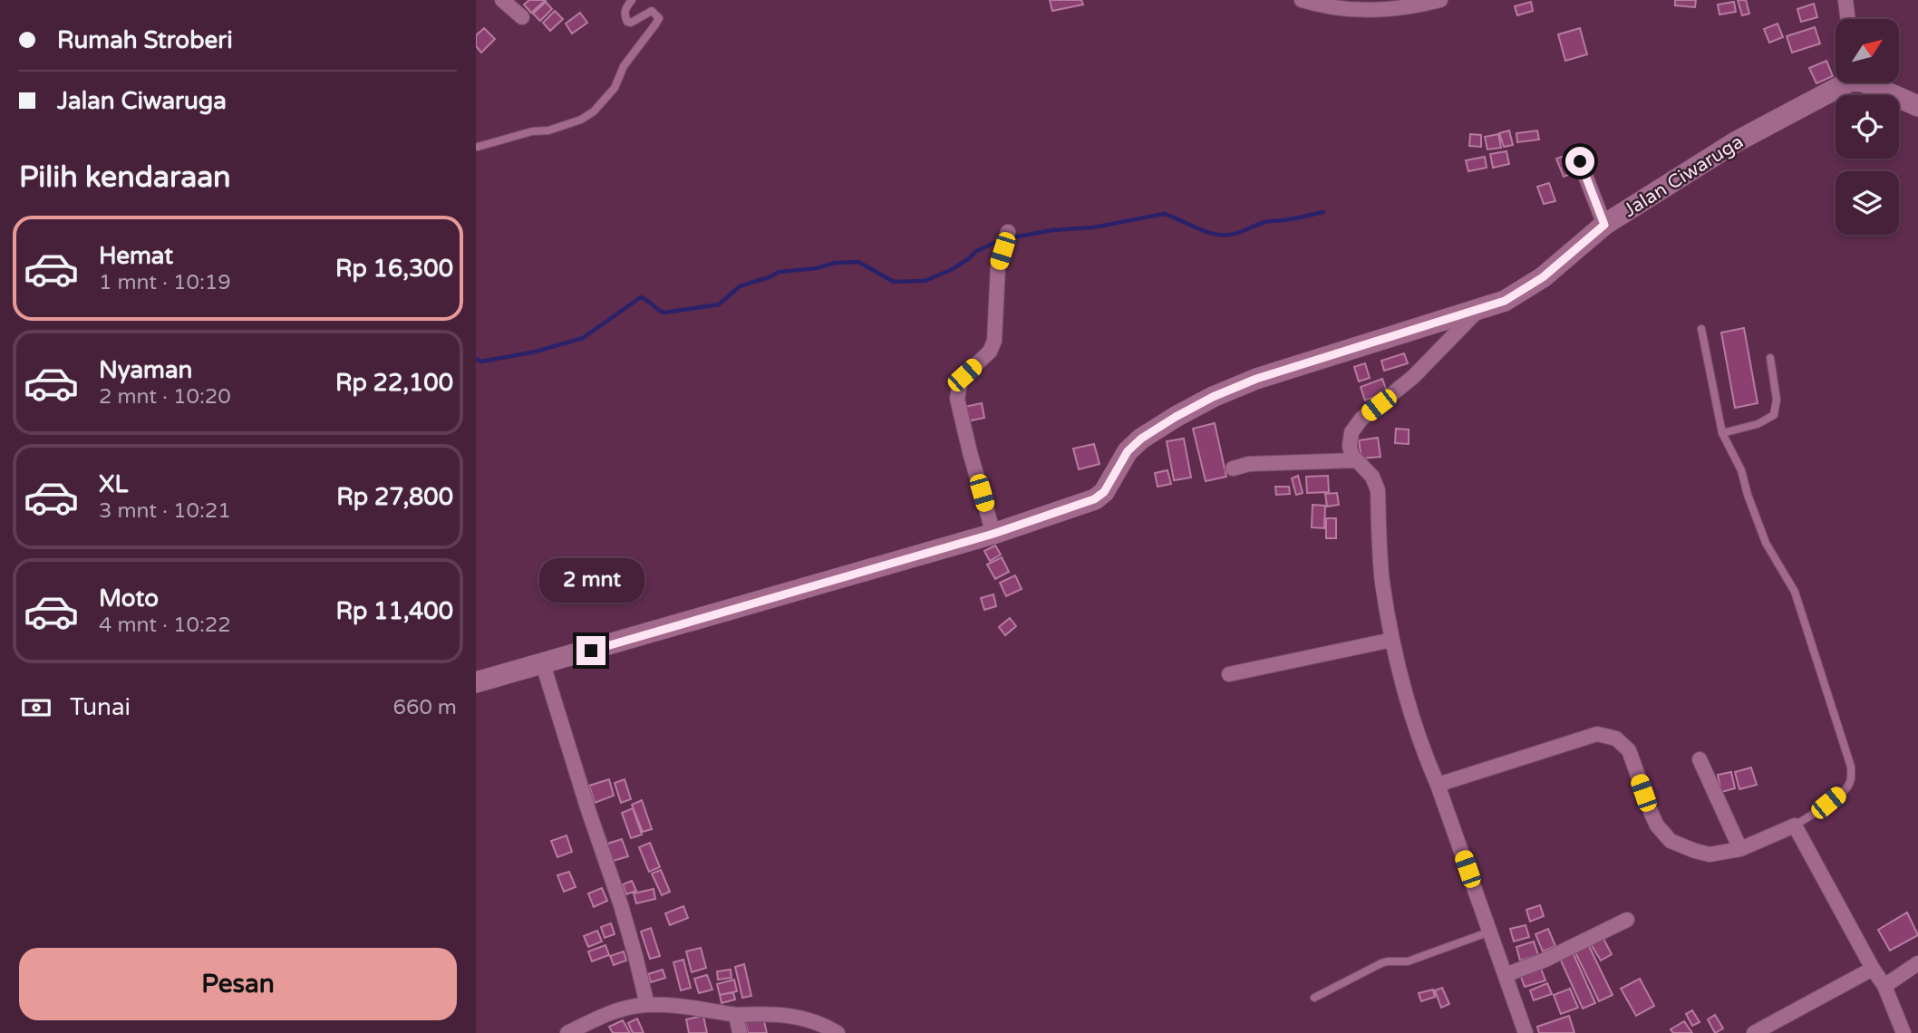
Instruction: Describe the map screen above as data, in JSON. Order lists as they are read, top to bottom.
{
  "streets": {
    "street": ["Jalan Ciwaruga"]
  },
  "north": "top right",
  "page": {
    "banner": ["Rumah Stroberi", "Jalan Ciwaruga"],
    "heading": "Pilih kendaraan",
    "list": [
      {
        "name": "Hemat",
        "note": "1 mnt · 10:19",
        "value": "Rp 16,300"
      },
      {
        "name": "Nyaman",
        "note": "2 mnt · 10:20",
        "value": "Rp 22,100"
      },
      {
        "name": "XL",
        "note": "3 mnt · 10:21",
        "value": "Rp 27,800"
      },
      {
        "name": "Moto",
        "note": "4 mnt · 10:22",
        "value": "Rp 11,400"
      }
    ],
    "bubble": "2 mnt",
    "pay": ["Tunai", "660 m"],
    "buttons": "Pesan"
  }
}
